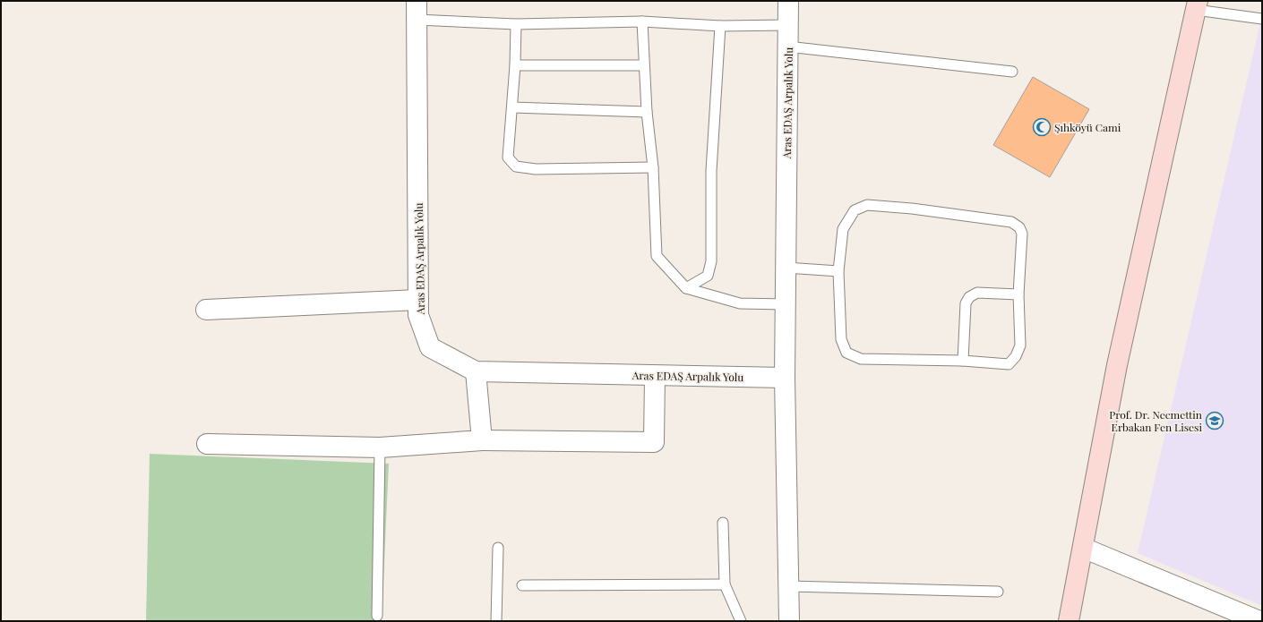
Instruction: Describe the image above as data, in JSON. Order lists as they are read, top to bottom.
{
  "streets": {
    "street": ["Aras EDAŞ Arpalık Yolu"]
  },
  "places": {
    "mosque": ["Şıhköyü Cami"],
    "school or university": ["Prof. Dr. Necmettin Erbakan Fen Lisesi"]
  }
}
